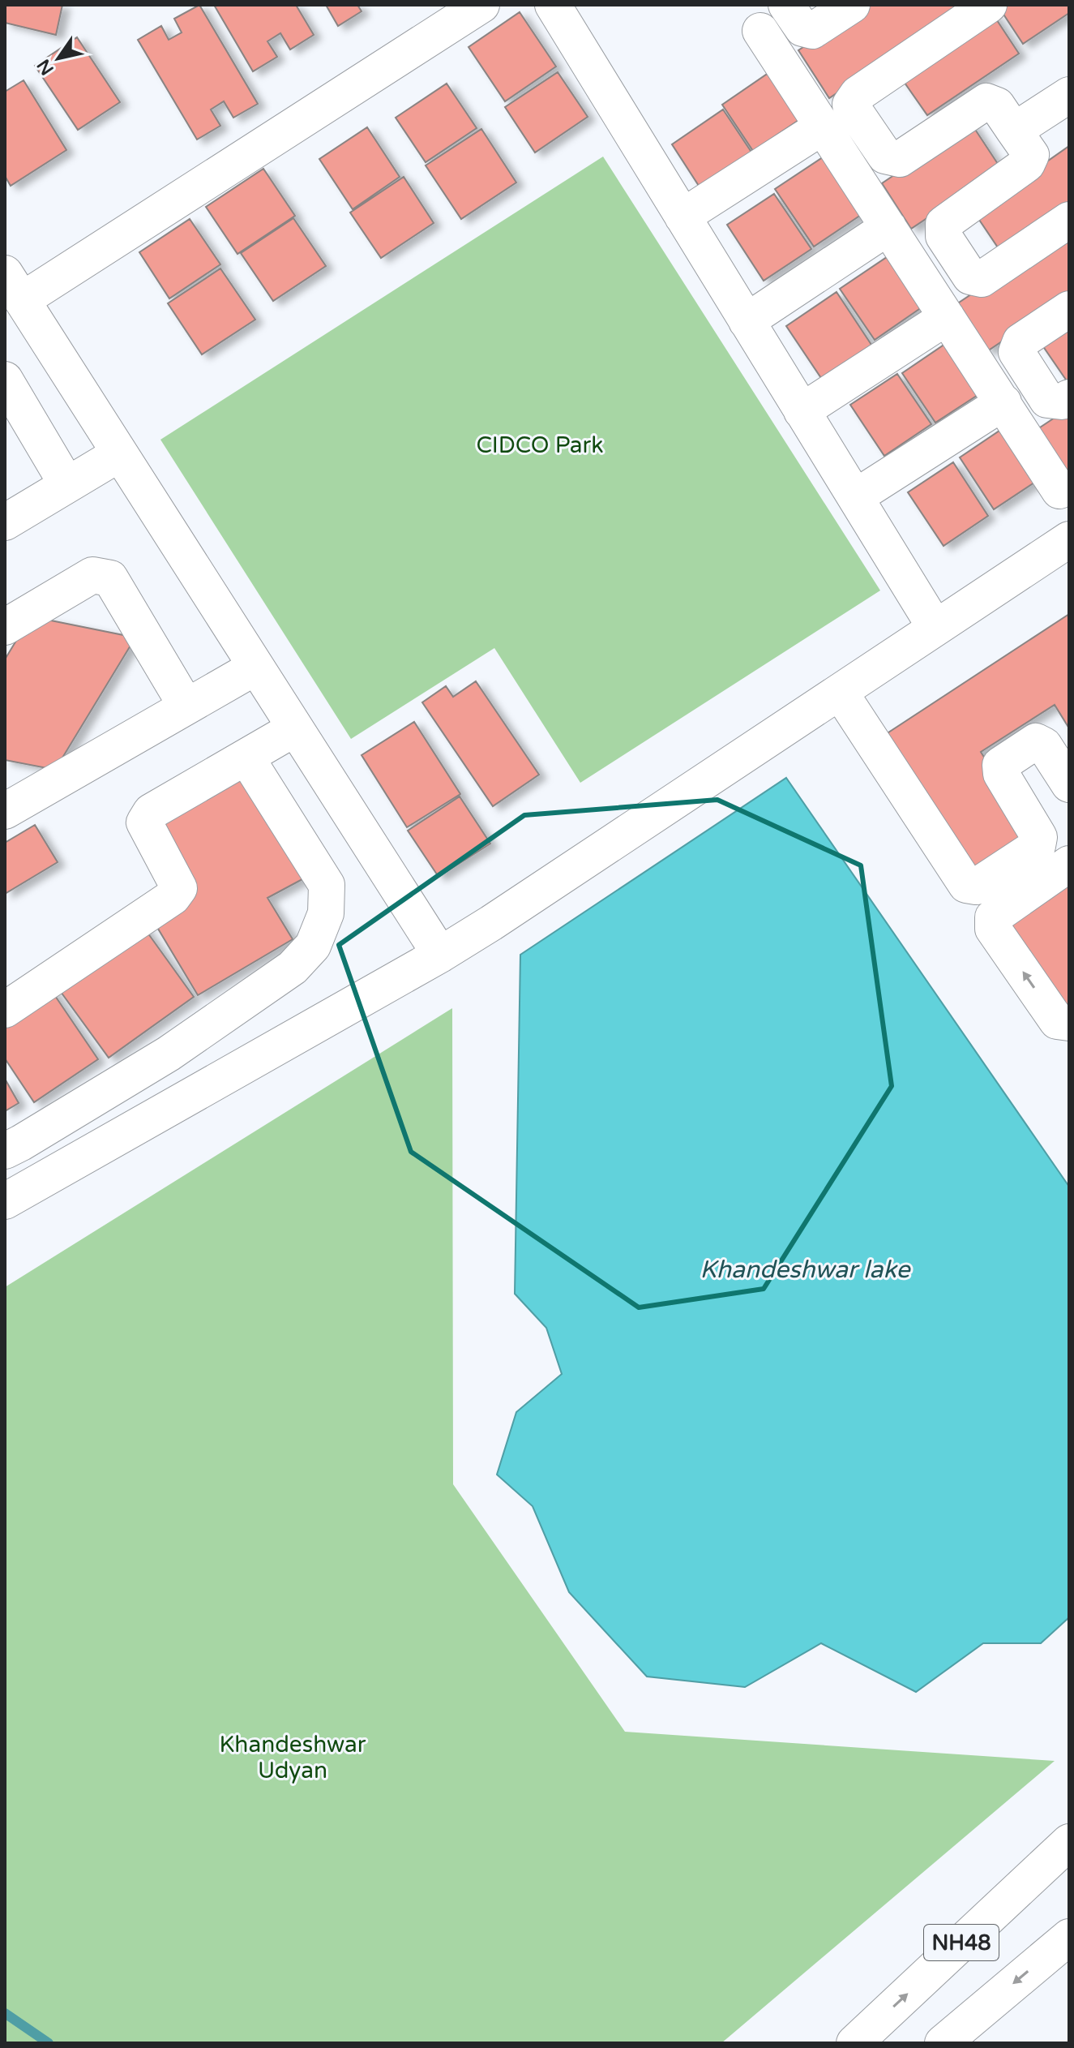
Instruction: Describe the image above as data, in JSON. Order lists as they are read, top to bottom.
{
  "streets": {
    "main road": ["NH48"]
  },
  "water": ["Khandeshwar lake"],
  "parks": ["CIDCO Park", "Khandeshwar Udyan"],
  "north": "bottom left"
}
